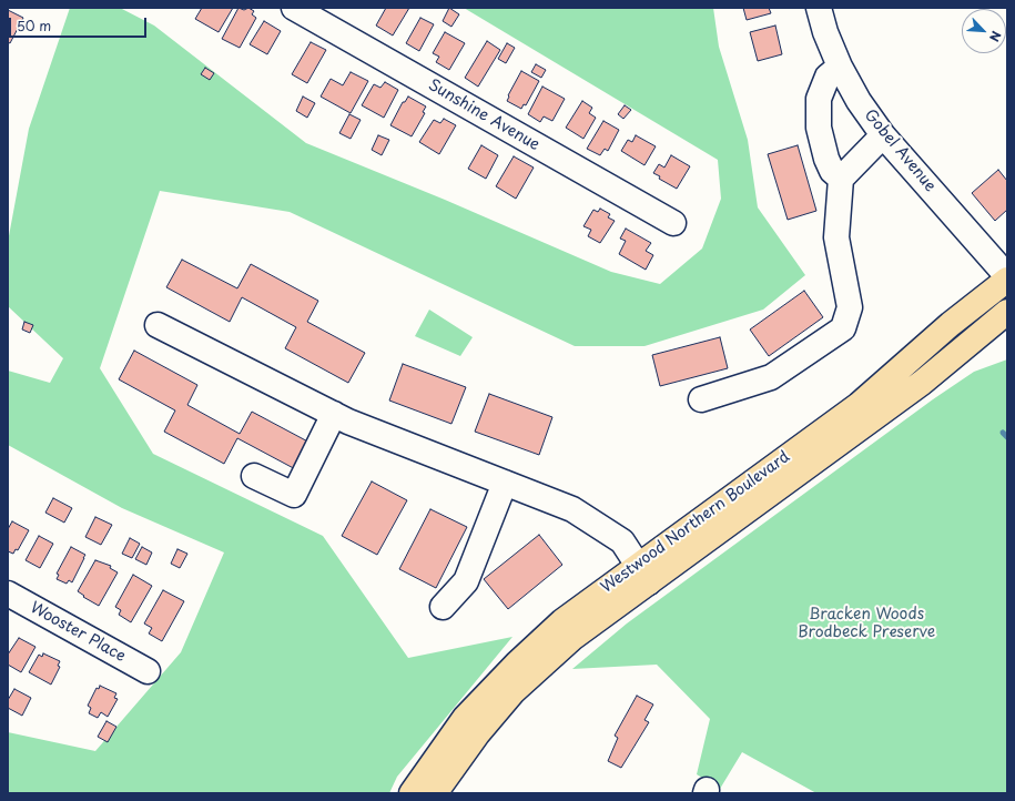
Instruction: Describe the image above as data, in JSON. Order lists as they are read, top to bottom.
{
  "streets": {
    "main road": ["Westwood Northern Boulevard"],
    "street": ["Sunshine Avenue", "Gobel Avenue", "Wooster Place"]
  },
  "parks": ["Bracken Woods Brodbeck Preserve"],
  "scale_bar": "50 m",
  "north": "bottom right"
}
